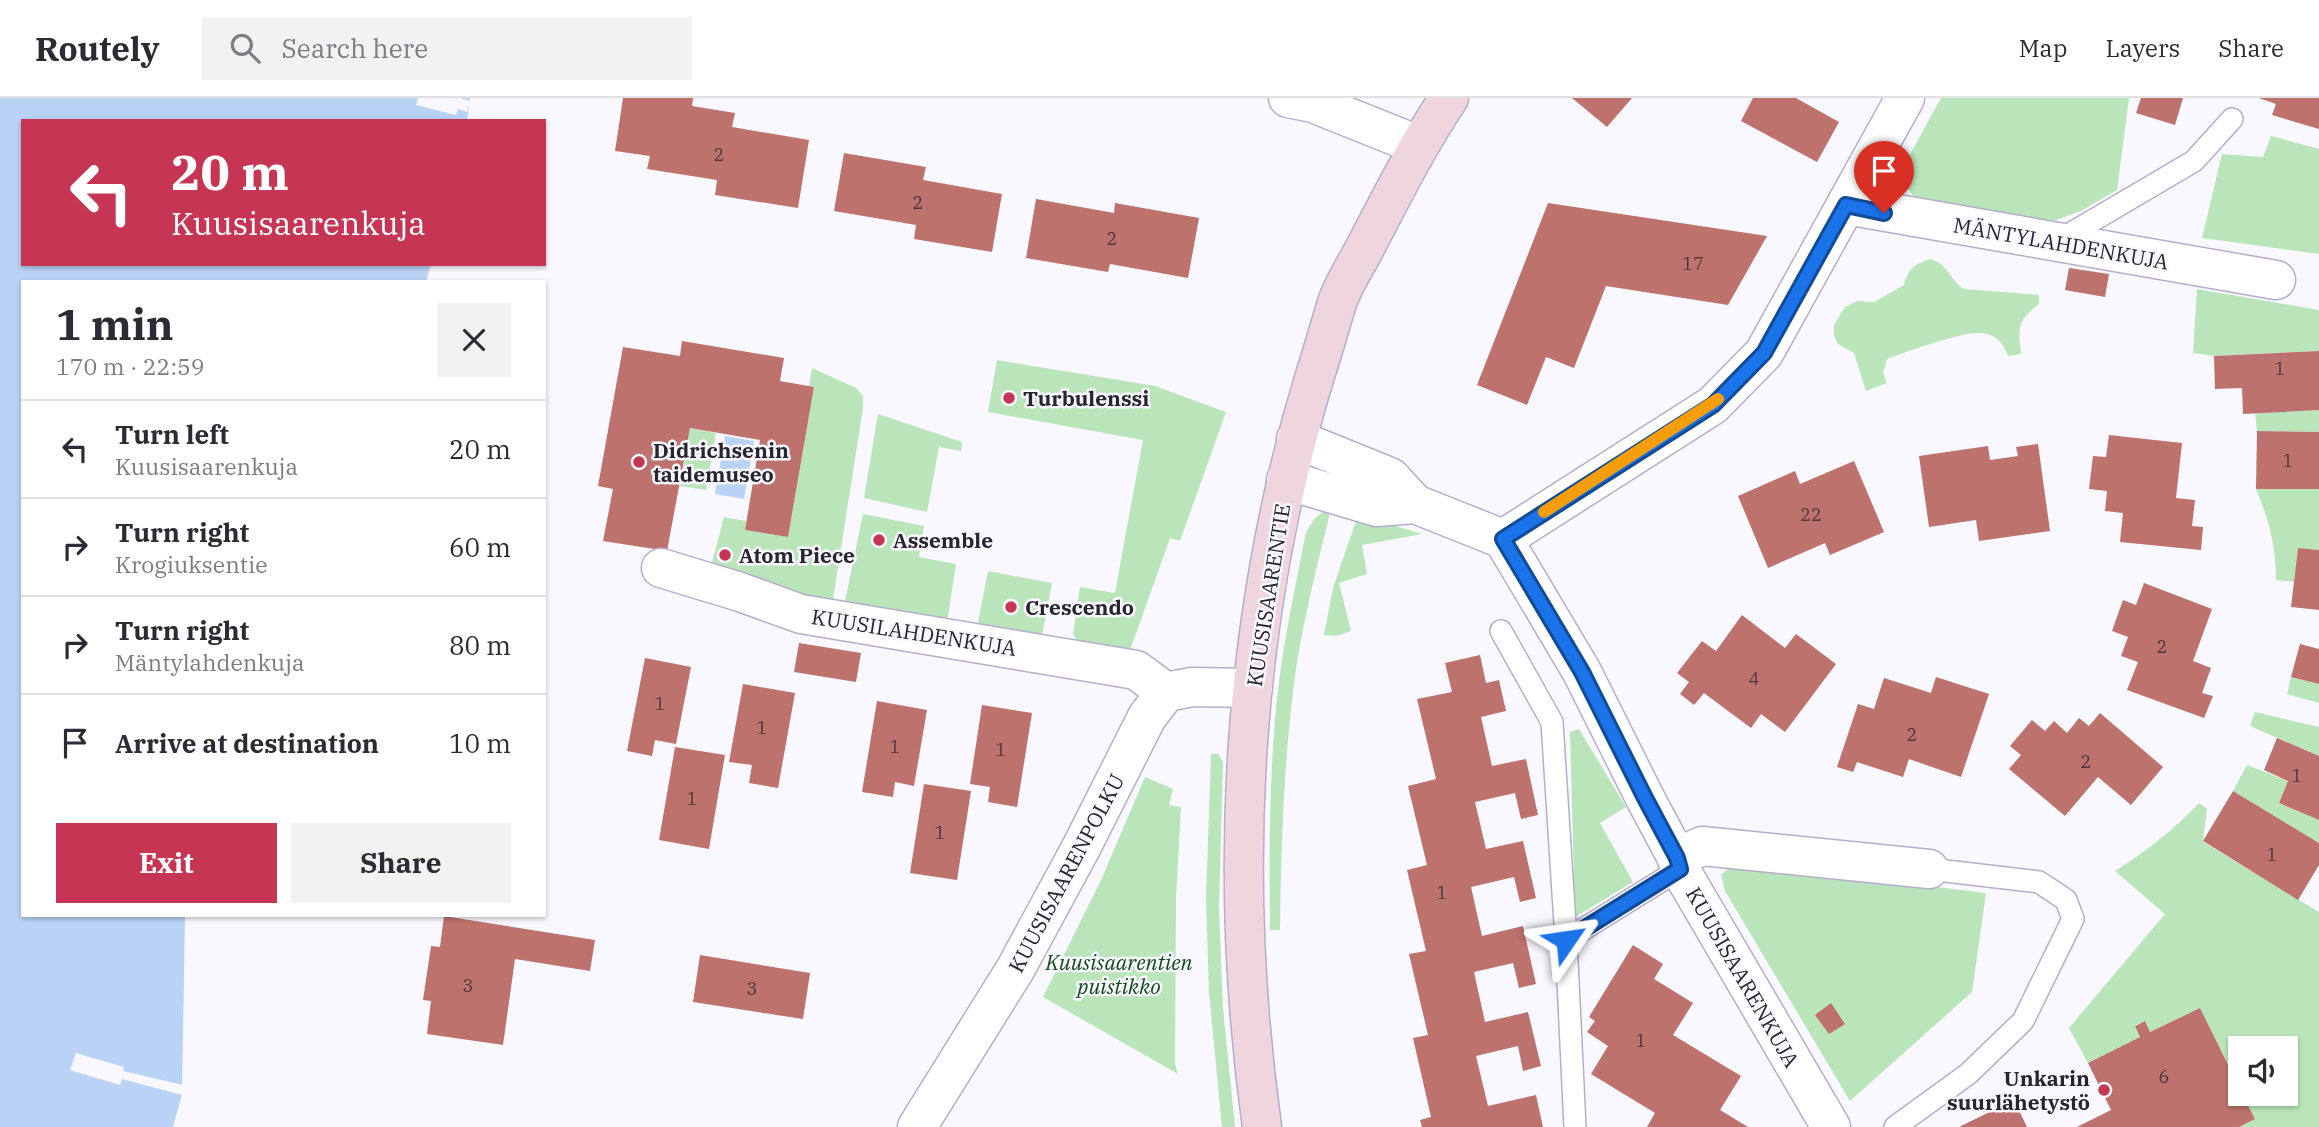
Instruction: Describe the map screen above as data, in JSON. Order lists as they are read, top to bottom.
{
  "streets": {
    "main road": ["KUUSISAARENTIE"],
    "street": [
      "MÄNTYLAHDENKUJA",
      "KUUSILAHDENKUJA",
      "KUUSISAARENPOLKU",
      "KUUSISAARENKUJA"
    ]
  },
  "crossings": [
    ["KUUSILAHDENKUJA", "KUUSISAARENPOLKU"]
  ],
  "parks": ["Kuusisaarentien puistikko"],
  "places": [
    "Turbulenssi",
    "Didrichsenin taidemuseo",
    "Assemble",
    "Atom Piece",
    "Crescendo",
    "Unkarin suurlähetystö"
  ],
  "house_numbers": [
    "2",
    "2",
    "2",
    "17",
    "1",
    "1",
    "22",
    "2",
    "4",
    "1",
    "1",
    "2",
    "1",
    "1",
    "2",
    "1",
    "1",
    "1",
    "1",
    "1",
    "3",
    "3",
    "1",
    "6"
  ],
  "page": {
    "header": "Routely",
    "search": "Search here",
    "nav": ["Map", "Layers", "Share"],
    "turn": ["20 m", "Kuusisaarenkuja"],
    "heading": ["1 min", "170 m · 22:59"],
    "list": [
      {
        "name": "Turn left",
        "note": "Kuusisaarenkuja",
        "value": "20 m"
      },
      {
        "name": "Turn right",
        "note": "Krogiuksentie",
        "value": "60 m"
      },
      {
        "name": "Turn right",
        "note": "Mäntylahdenkuja",
        "value": "80 m"
      },
      {
        "name": "Arrive at destination",
        "value": "10 m"
      }
    ],
    "buttons": ["Exit", "Share"]
  }
}
